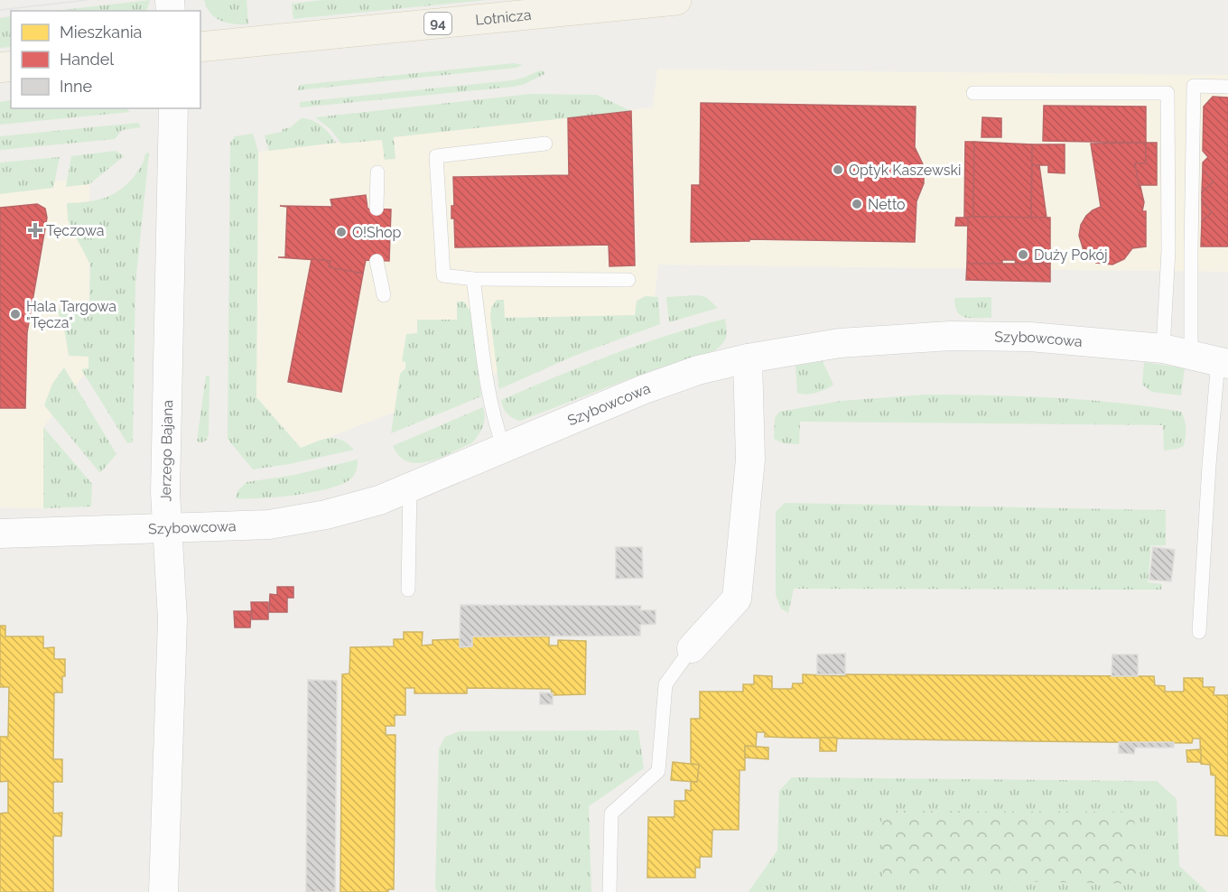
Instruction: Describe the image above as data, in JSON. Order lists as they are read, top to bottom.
{
  "streets": {
    "main road": ["Lotnicza", "94"],
    "street": ["Szybowcowa", "Jerzego Bajana"]
  },
  "crossings": [
    ["Szybowcowa", "Jerzego Bajana"]
  ],
  "places": {
    "other": [
      "Optyk Kaszewski",
      "Netto",
      "O!Shop",
      "Duży Pokój",
      "Hala Targowa \"Tęcza\""
    ],
    "health": ["Tęczowa"]
  },
  "legend": ["Mieszkania", "Handel", "Inne"]
}
